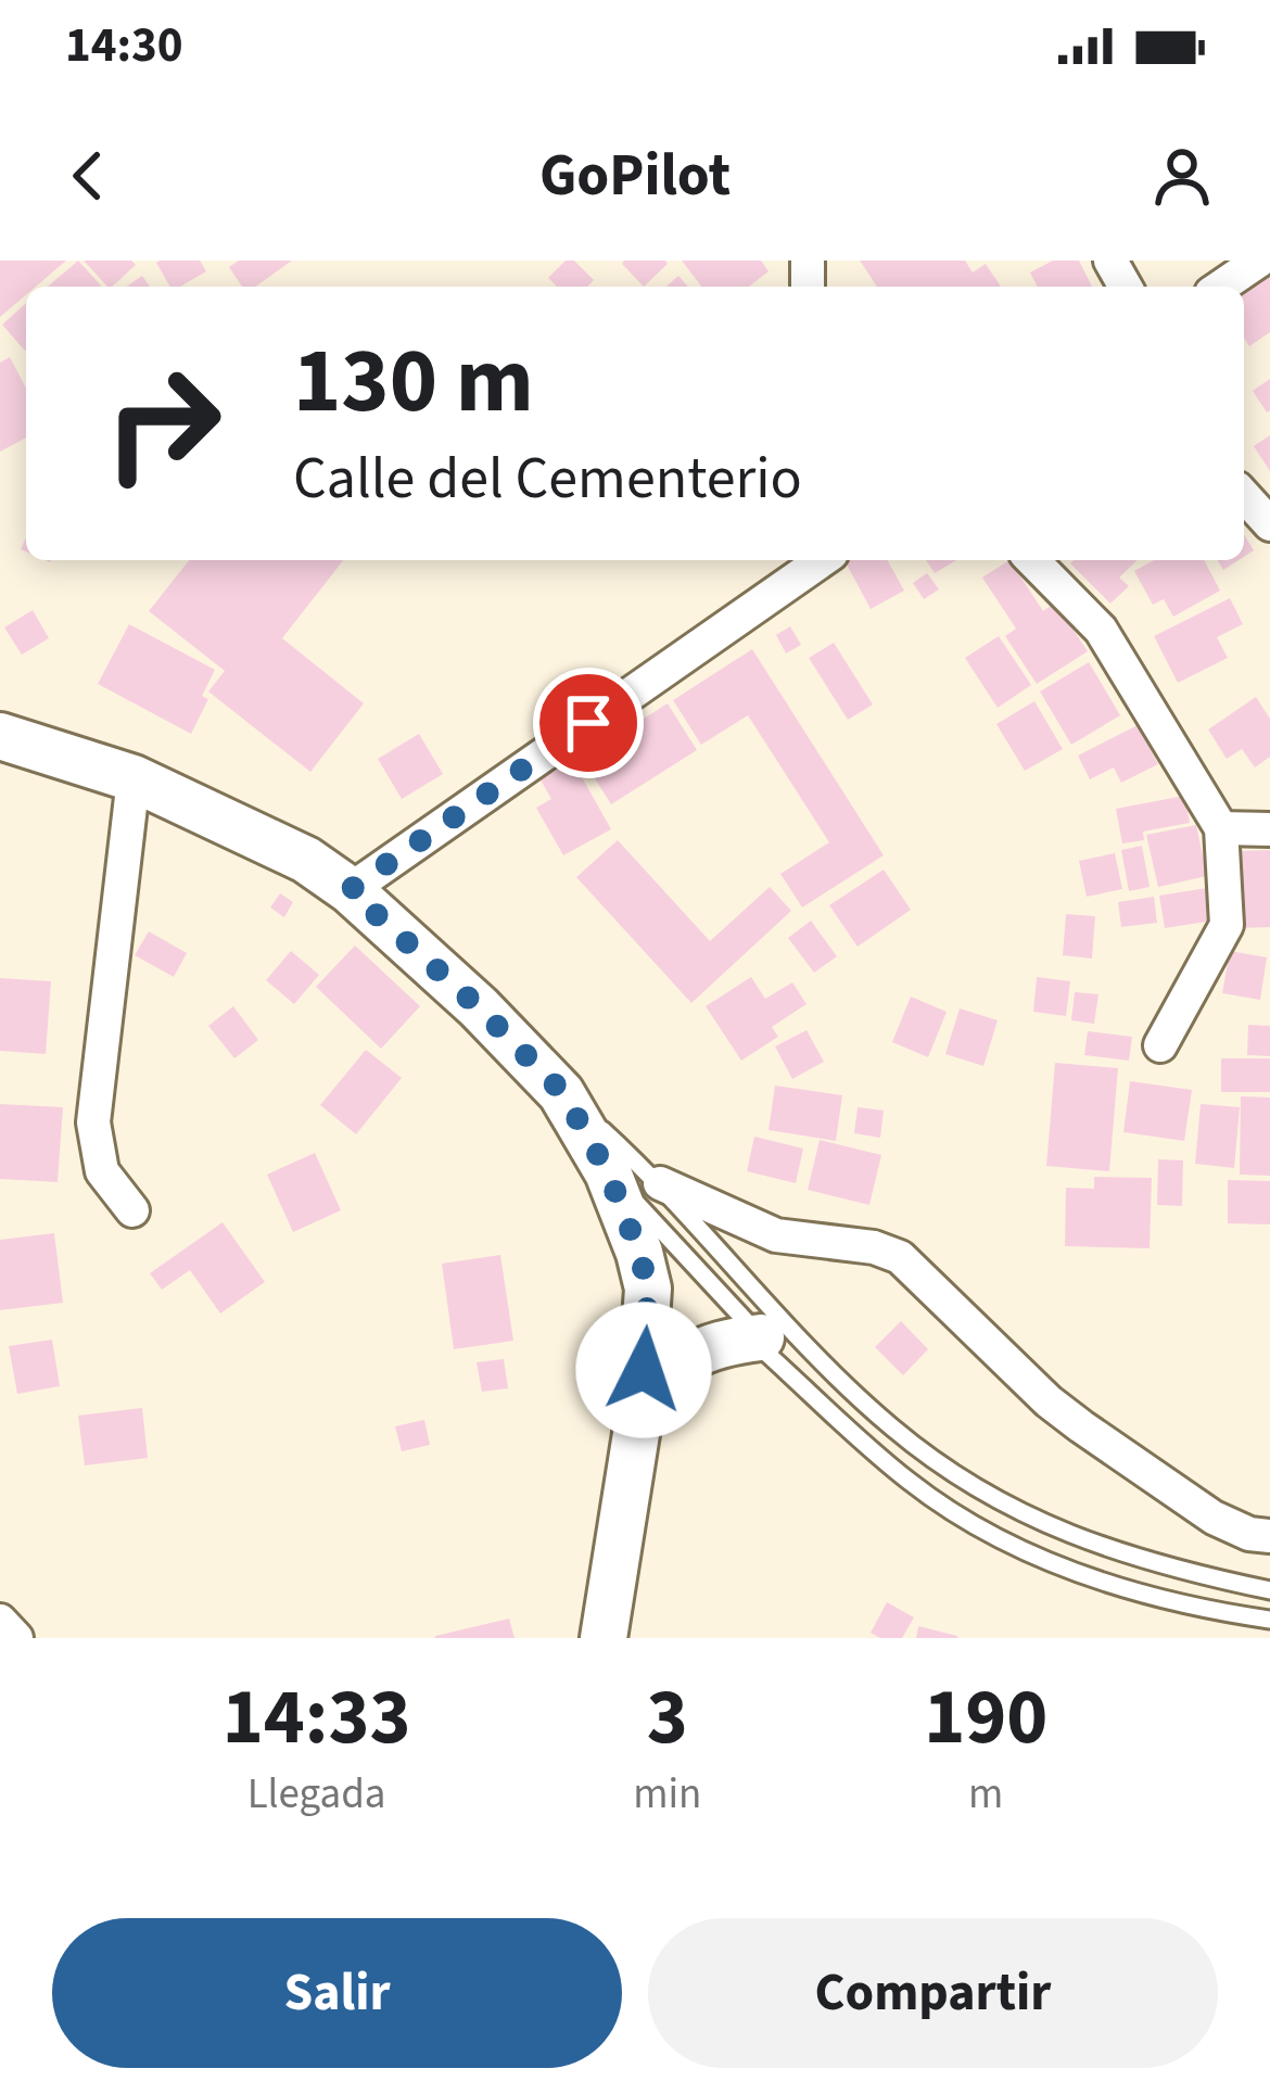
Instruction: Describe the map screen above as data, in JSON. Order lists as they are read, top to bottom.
{
  "page": {
    "status": "14:30",
    "header": "GoPilot",
    "turn": ["130 m", "Calle del Cementerio"],
    "eta": [
      "14:33",
      "Llegada",
      "3",
      "min",
      "190",
      "m"
    ],
    "buttons": ["Salir", "Compartir"]
  }
}
